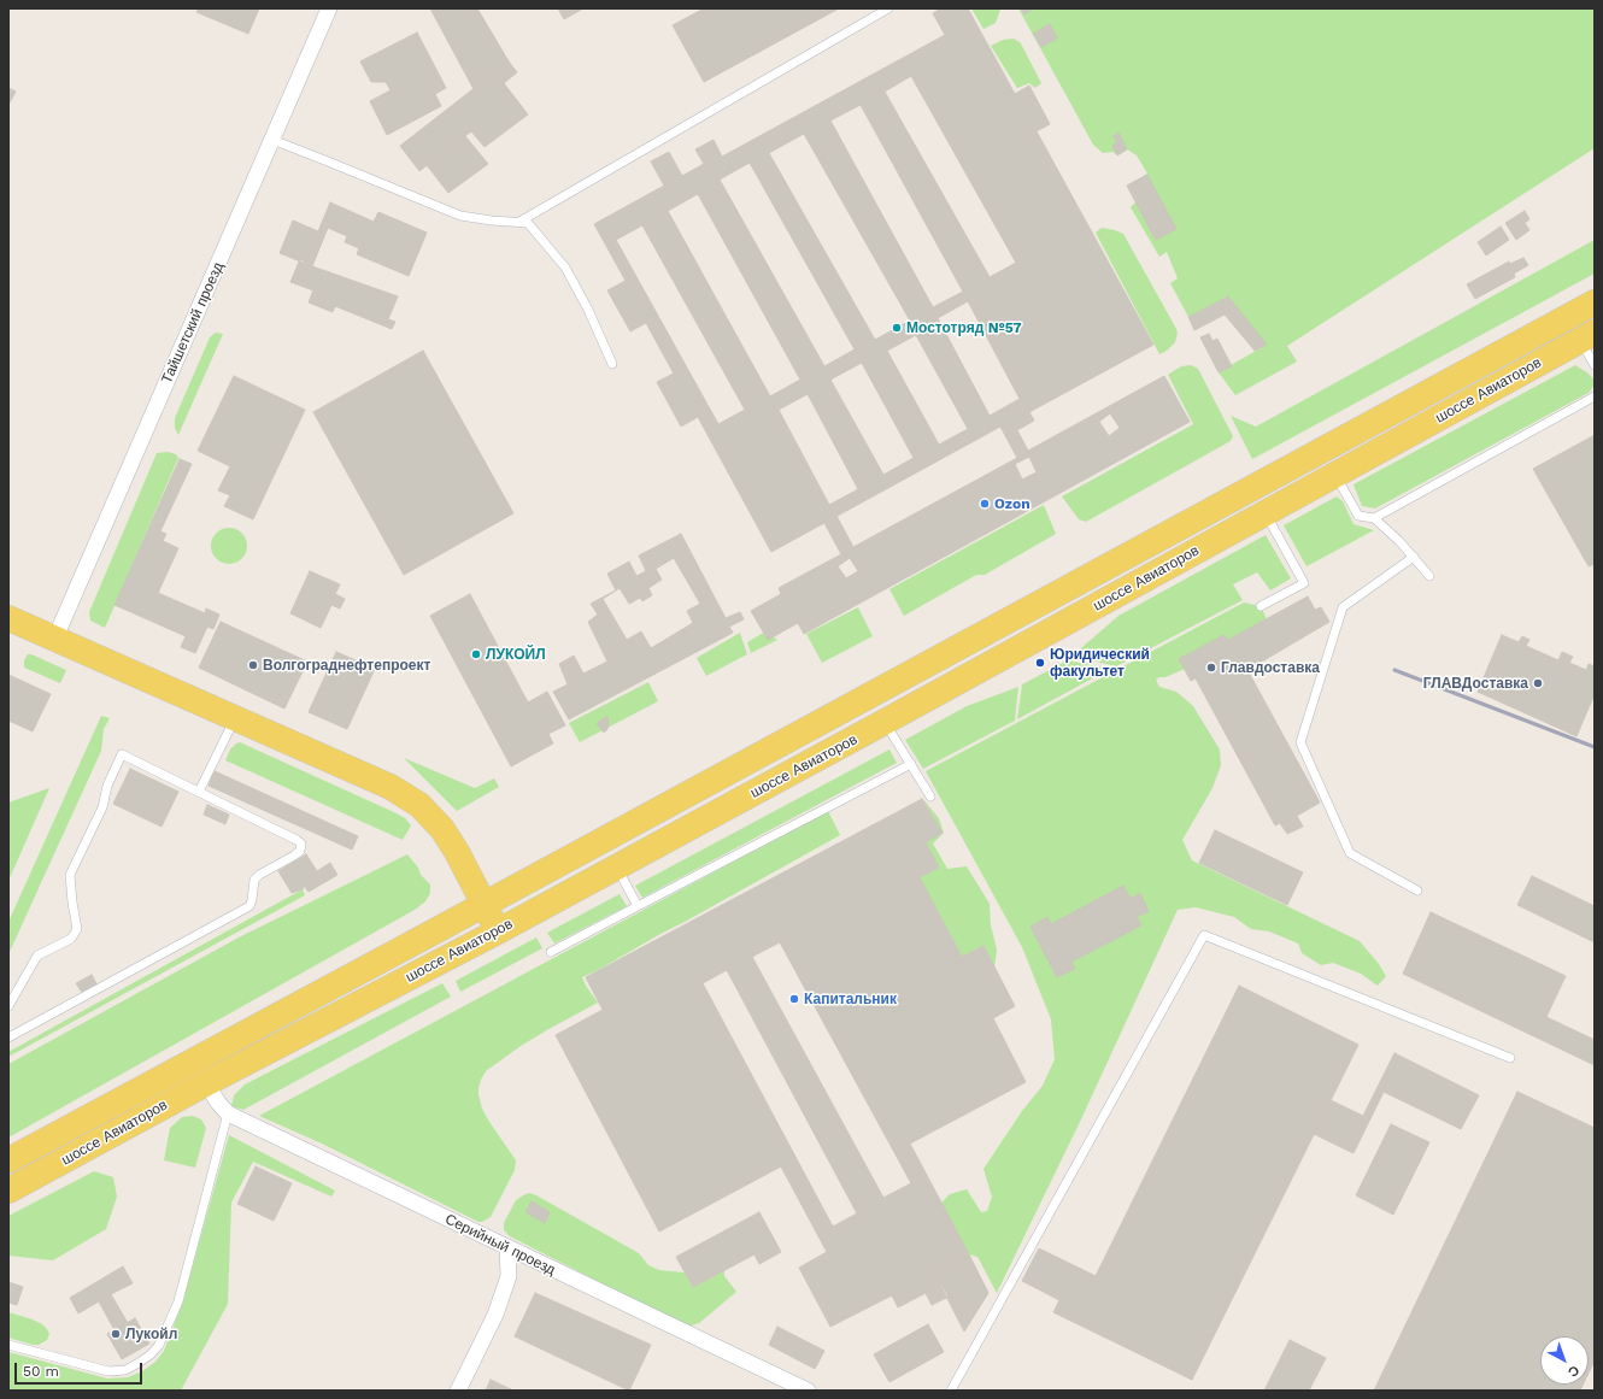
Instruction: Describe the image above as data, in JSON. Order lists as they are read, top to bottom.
{
  "streets": {
    "main road": ["шоссе Авиаторов"],
    "street": ["Тайшетский проезд", "Серийный проезд"]
  },
  "crossings": [
    ["шоссе Авиаторов", "Серийный проезд"]
  ],
  "places": [
    "Мостотряд №57",
    "Ozon",
    "ЛУКОЙЛ",
    "Юридический факультет",
    "Волгограднефтепроект",
    "Главдоставка",
    "ГЛАВДоставка",
    "Капитальник",
    "Лукойл"
  ],
  "scale_bar": "50 m",
  "north": "bottom right"
}
